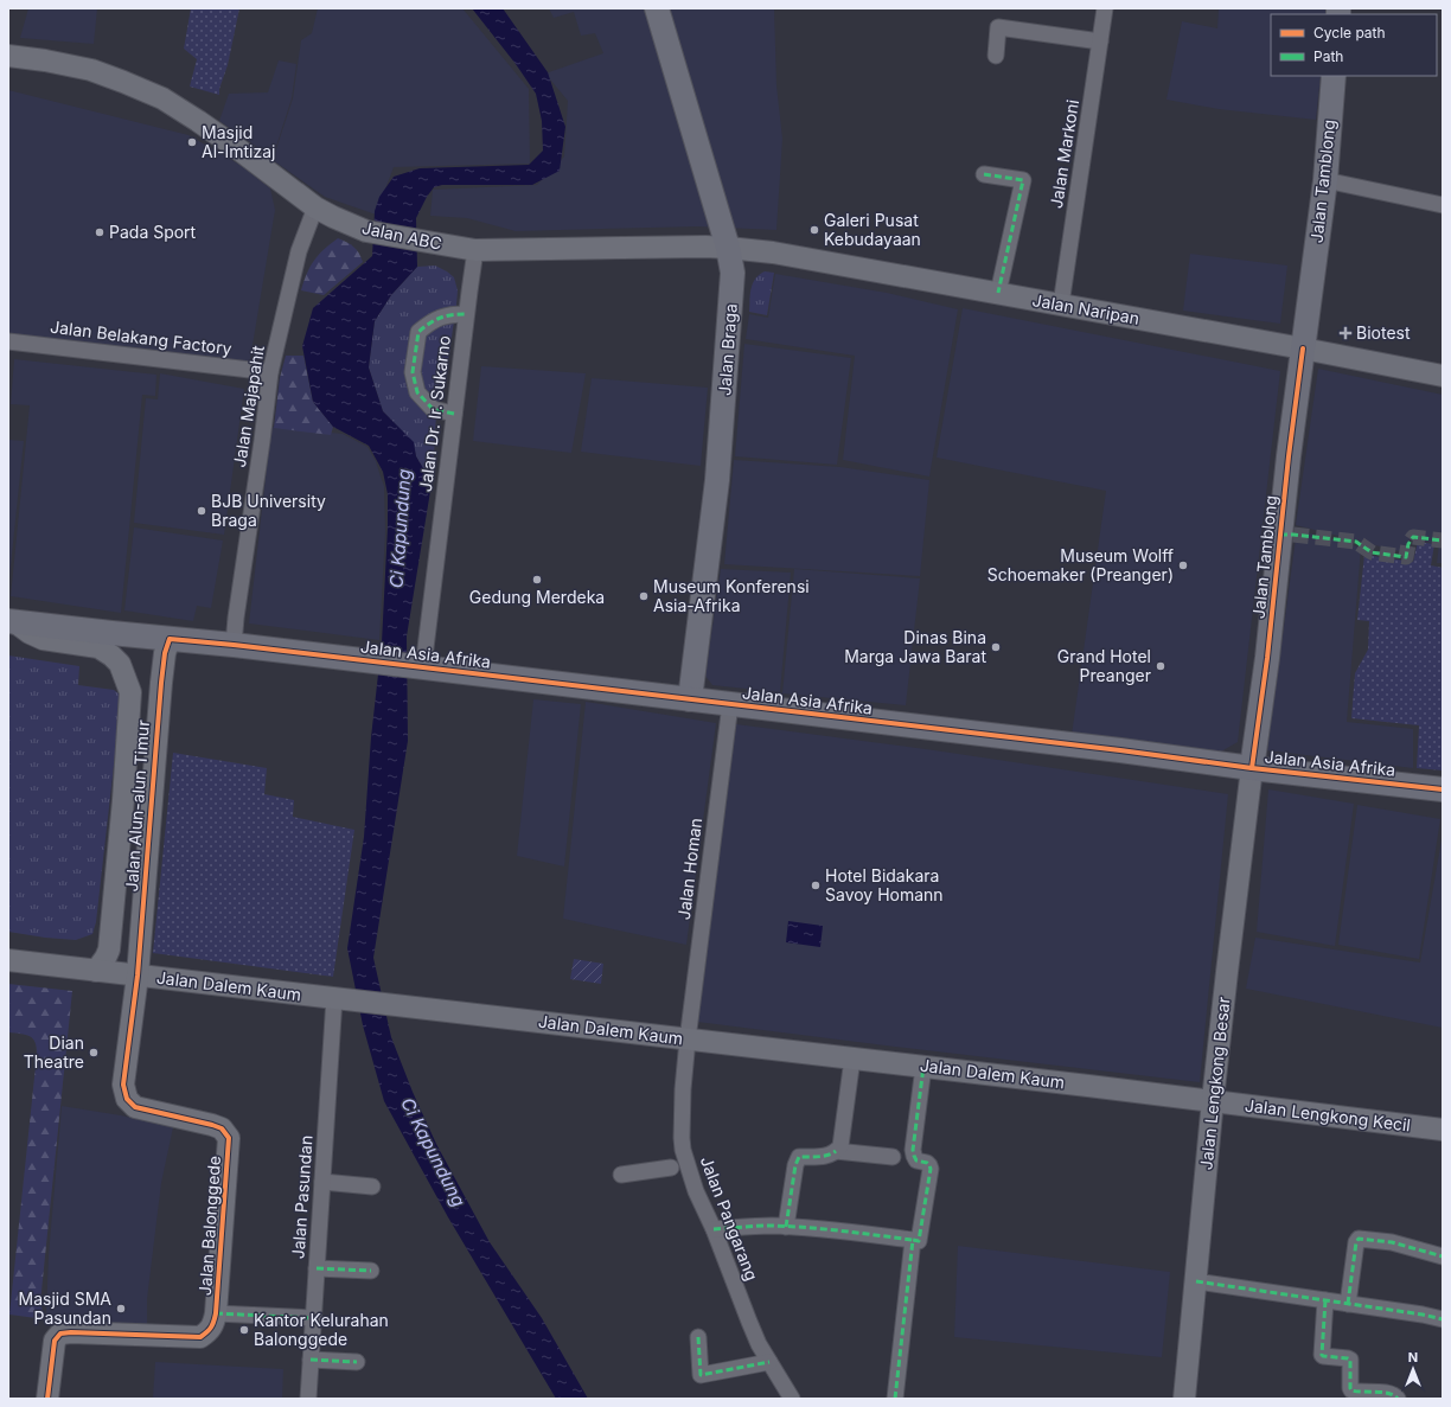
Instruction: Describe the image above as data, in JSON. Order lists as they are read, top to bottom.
{
  "streets": {
    "main road": ["Jalan Tamblong", "Jalan Braga", "Jalan Asia Afrika"],
    "street": [
      "Jalan Markoni",
      "Jalan ABC",
      "Jalan Naripan",
      "Jalan Belakang Factory",
      "Jalan Majapahit",
      "Jalan Dr. Ir. Sukarno",
      "Jalan Alun-alun Timur",
      "Jalan Homan",
      "Jalan Dalem Kaum",
      "Jalan Lengkong Besar",
      "Jalan Lengkong Kecil",
      "Jalan Pasundan",
      "Jalan Pangarang",
      "Jalan Balonggede"
    ]
  },
  "crossings": [
    ["Jalan Markoni", "Jalan Naripan"],
    ["Jalan Tamblong", "Jalan Naripan"],
    ["Jalan Tamblong", "Jalan Asia Afrika"],
    ["Jalan Tamblong", "Jalan Lengkong Besar"],
    ["Jalan ABC", "Jalan Naripan"],
    ["Jalan ABC", "Jalan Braga"],
    ["Jalan ABC", "Jalan Majapahit"],
    ["Jalan ABC", "Jalan Dr. Ir. Sukarno"],
    ["Jalan Naripan", "Jalan Braga"],
    ["Jalan Belakang Factory", "Jalan Majapahit"],
    ["Jalan Braga", "Jalan Asia Afrika"],
    ["Jalan Majapahit", "Jalan Asia Afrika"],
    ["Jalan Dr. Ir. Sukarno", "Jalan Asia Afrika"],
    ["Jalan Asia Afrika", "Jalan Alun-alun Timur"],
    ["Jalan Asia Afrika", "Jalan Homan"],
    ["Jalan Asia Afrika", "Jalan Lengkong Besar"],
    ["Jalan Alun-alun Timur", "Jalan Dalem Kaum"],
    ["Jalan Alun-alun Timur", "Jalan Balonggede"],
    ["Jalan Homan", "Jalan Dalem Kaum"],
    ["Jalan Homan", "Jalan Pangarang"],
    ["Jalan Dalem Kaum", "Jalan Lengkong Besar"],
    ["Jalan Dalem Kaum", "Jalan Lengkong Kecil"],
    ["Jalan Dalem Kaum", "Jalan Pasundan"],
    ["Jalan Dalem Kaum", "Jalan Pangarang"],
    ["Jalan Dalem Kaum", "Jalan Balonggede"],
    ["Jalan Lengkong Besar", "Jalan Lengkong Kecil"]
  ],
  "water": ["Ci Kapundung"],
  "places": {
    "other": [
      "Masjid Al-Imtizaj",
      "Galeri Pusat Kebudayaan",
      "Pada Sport",
      "BJB University Braga",
      "Museum Wolff Schoemaker (Preanger)",
      "Gedung Merdeka",
      "Museum Konferensi Asia-Afrika",
      "Dinas Bina Marga Jawa Barat",
      "Grand Hotel Preanger",
      "Hotel Bidakara Savoy Homann",
      "Dian Theatre",
      "Masjid SMA Pasundan",
      "Kantor Kelurahan Balonggede"
    ],
    "health": ["Biotest"]
  },
  "legend": ["Cycle path", "Path"],
  "north": "top"
}
